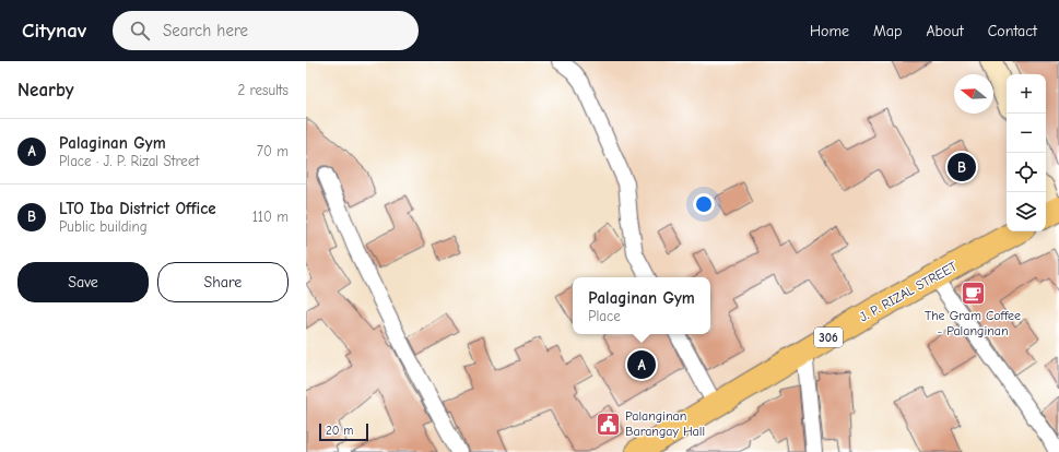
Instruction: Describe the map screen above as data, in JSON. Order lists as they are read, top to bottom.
{
  "streets": {
    "main road": ["J. P. RIZAL STREET", "306"]
  },
  "places": {
    "cafe": ["The Gram Coffee - Palanginan"],
    "public building": ["Palanginan Barangay Hall"]
  },
  "scale_bar": "20 m",
  "north": "left",
  "page": {
    "header": "Citynav",
    "search": "Search here",
    "nav": [
      "Home",
      "Map",
      "About",
      "Contact"
    ],
    "heading": ["Nearby", "2 results"],
    "map_buttons": ["+", "−"],
    "list": [
      {
        "mark": "A",
        "name": "Palaginan Gym",
        "note": "Place · J. P. Rizal Street",
        "value": "70 m"
      },
      {
        "mark": "B",
        "name": "LTO Iba District Office",
        "note": "Public building",
        "value": "110 m"
      }
    ],
    "pins": ["B", "A"],
    "buttons": ["Save", "Share"],
    "popup": ["Palaginan Gym", "Place"],
    "scale": "20 m"
  }
}
